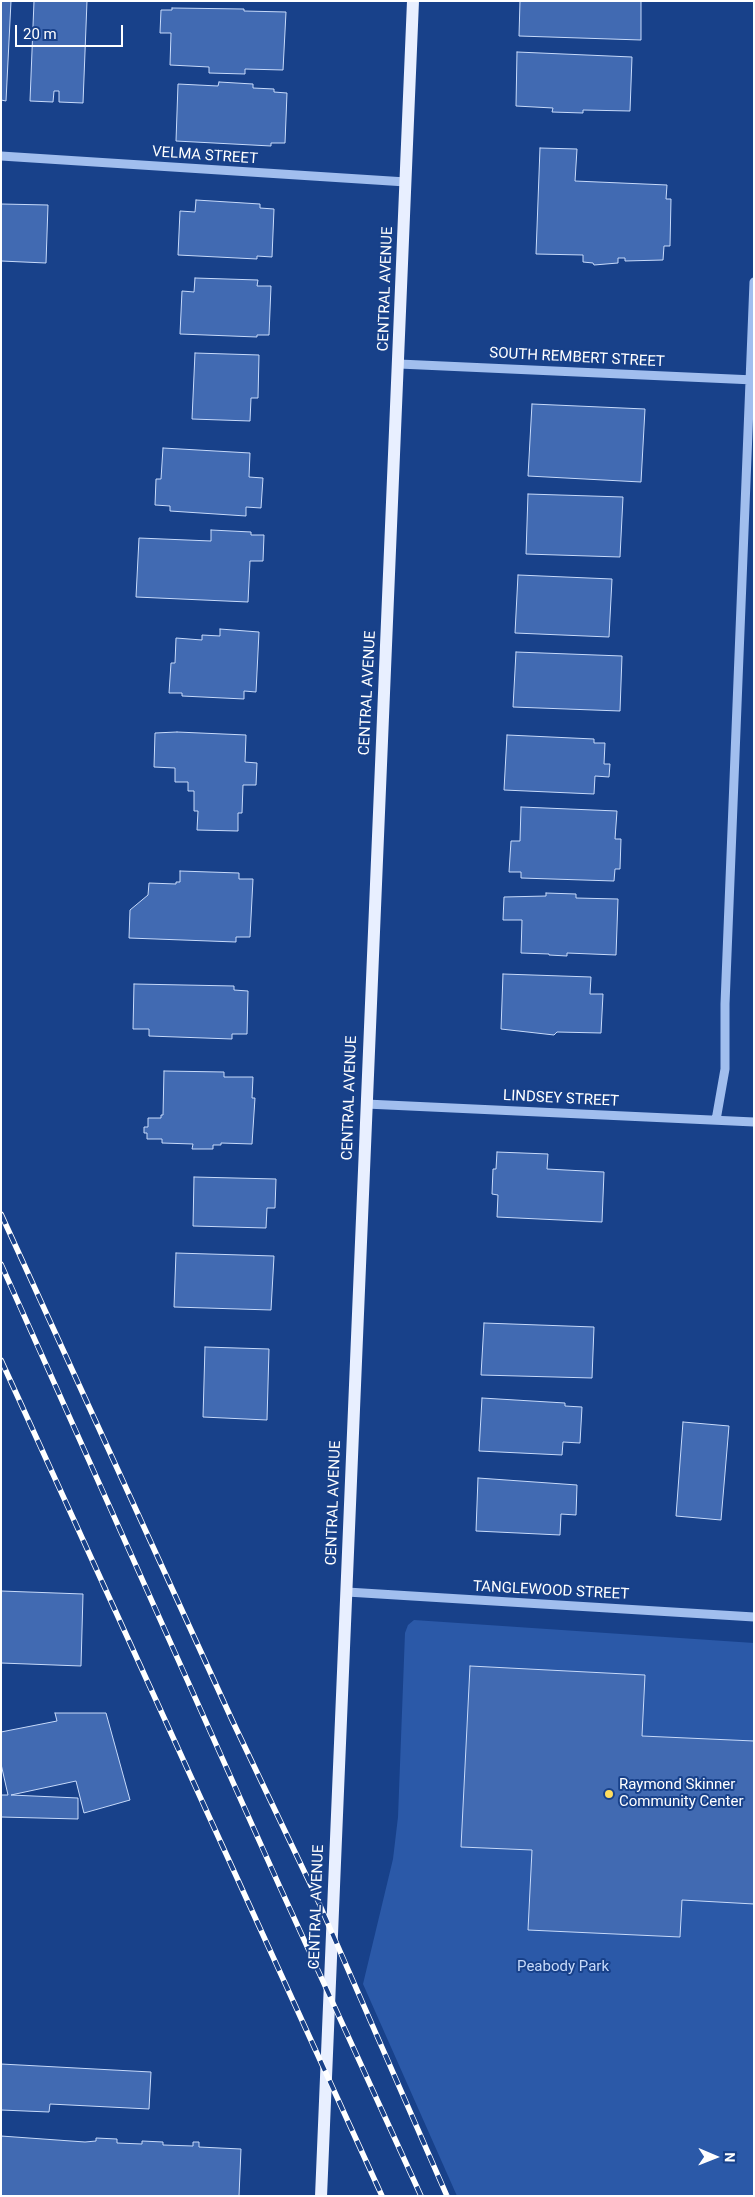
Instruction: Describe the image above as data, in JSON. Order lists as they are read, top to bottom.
{
  "streets": {
    "main road": ["CENTRAL AVENUE"],
    "street": [
      "VELMA STREET",
      "SOUTH REMBERT STREET",
      "LINDSEY STREET",
      "TANGLEWOOD STREET"
    ]
  },
  "crossings": [
    ["VELMA STREET", "CENTRAL AVENUE"],
    ["CENTRAL AVENUE", "SOUTH REMBERT STREET"],
    ["CENTRAL AVENUE", "LINDSEY STREET"],
    ["CENTRAL AVENUE", "TANGLEWOOD STREET"]
  ],
  "parks": ["Peabody Park"],
  "places": ["Raymond Skinner Community Center"],
  "scale_bar": "20 m",
  "north": "right"
}
